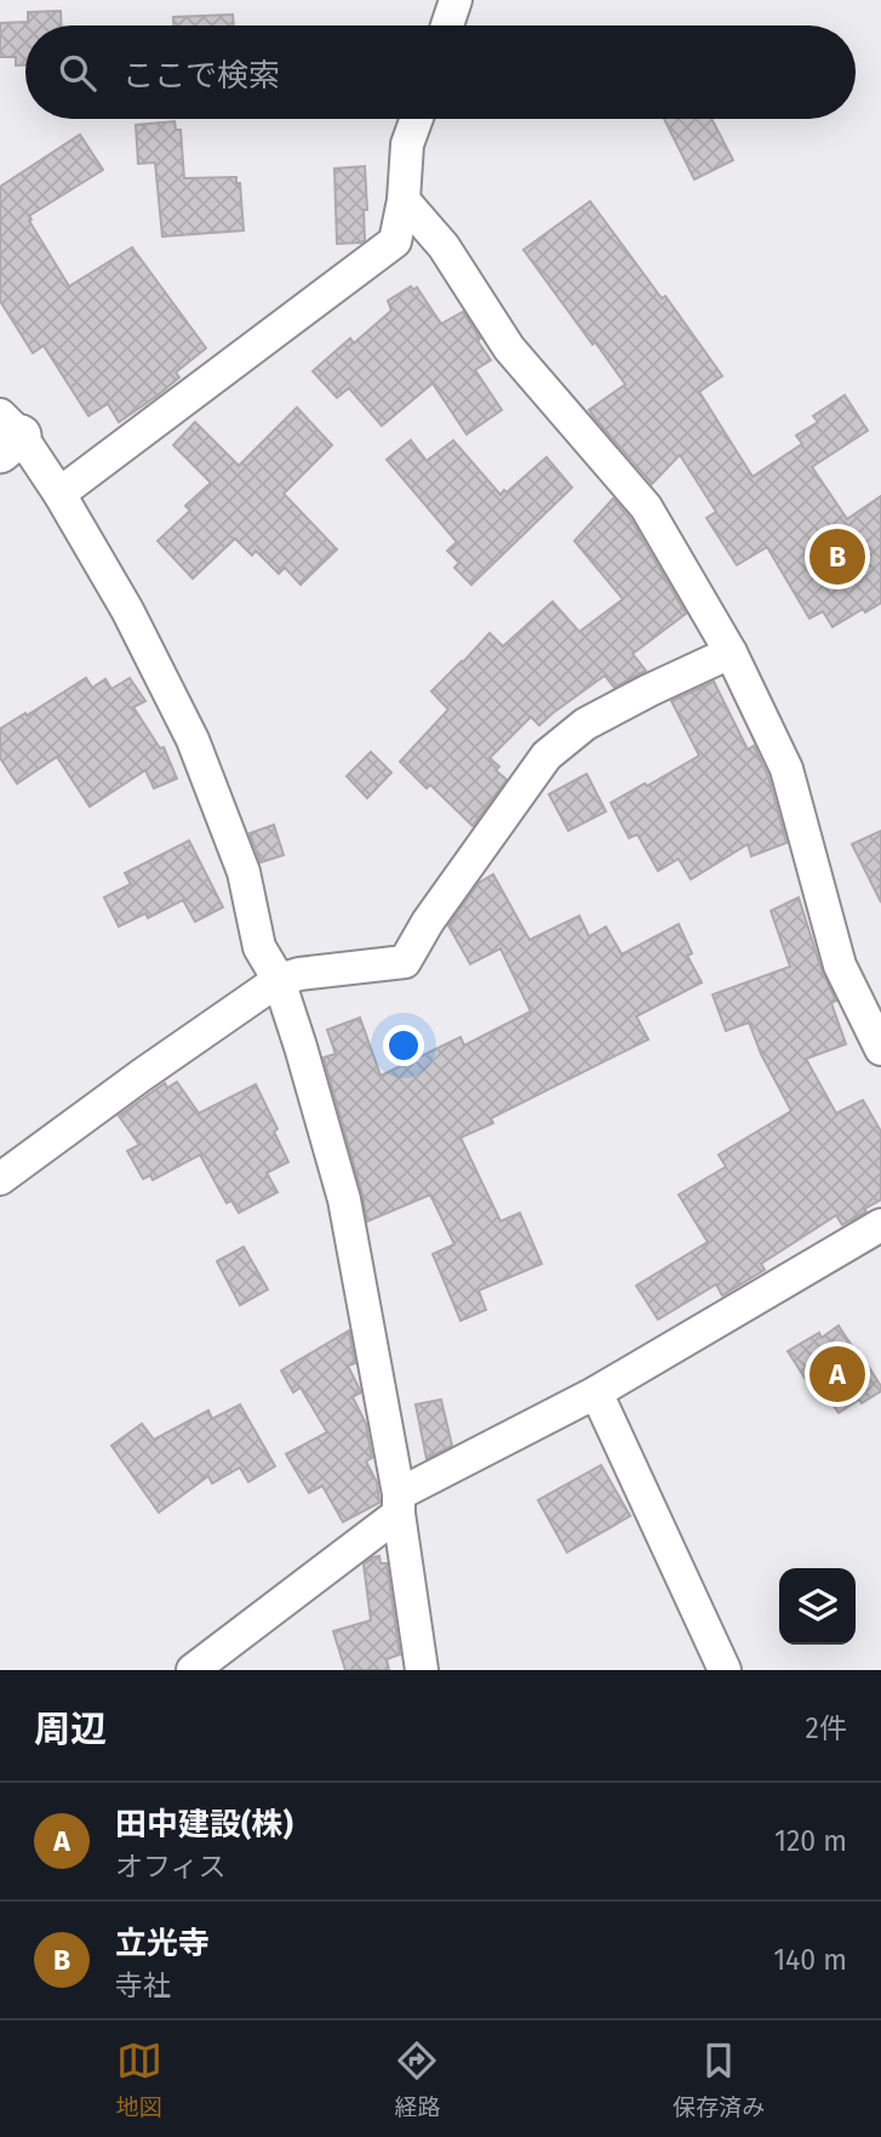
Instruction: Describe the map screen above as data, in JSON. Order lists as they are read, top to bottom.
{
  "page": {
    "search": "ここで検索",
    "pins": ["B", "A"],
    "heading": ["周辺", "2件"],
    "list": [
      {
        "mark": "A",
        "name": "田中建設(株)",
        "note": "オフィス",
        "value": "120 m"
      },
      {
        "mark": "B",
        "name": "立光寺",
        "note": "寺社",
        "value": "140 m"
      }
    ],
    "nav": ["地図", "経路", "保存済み"]
  }
}
